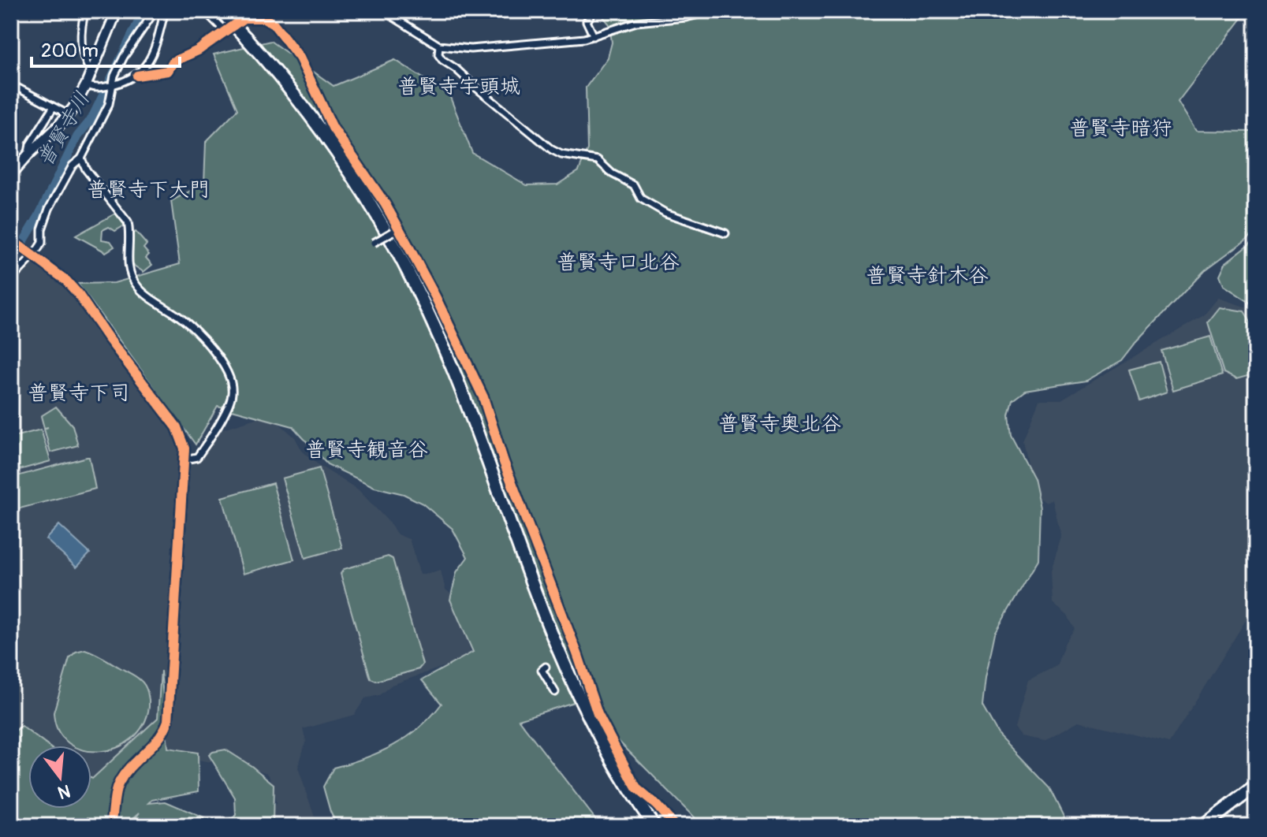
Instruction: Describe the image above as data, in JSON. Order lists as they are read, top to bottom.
{
  "districts": [
    "普賢寺宇頭城",
    "普賢寺暗狩",
    "普賢寺下大門",
    "普賢寺口北谷",
    "普賢寺針木谷",
    "普賢寺下司",
    "普賢寺奥北谷",
    "普賢寺観音谷"
  ],
  "water": ["普賢寺川"],
  "scale_bar": "200 m",
  "north": "bottom"
}
